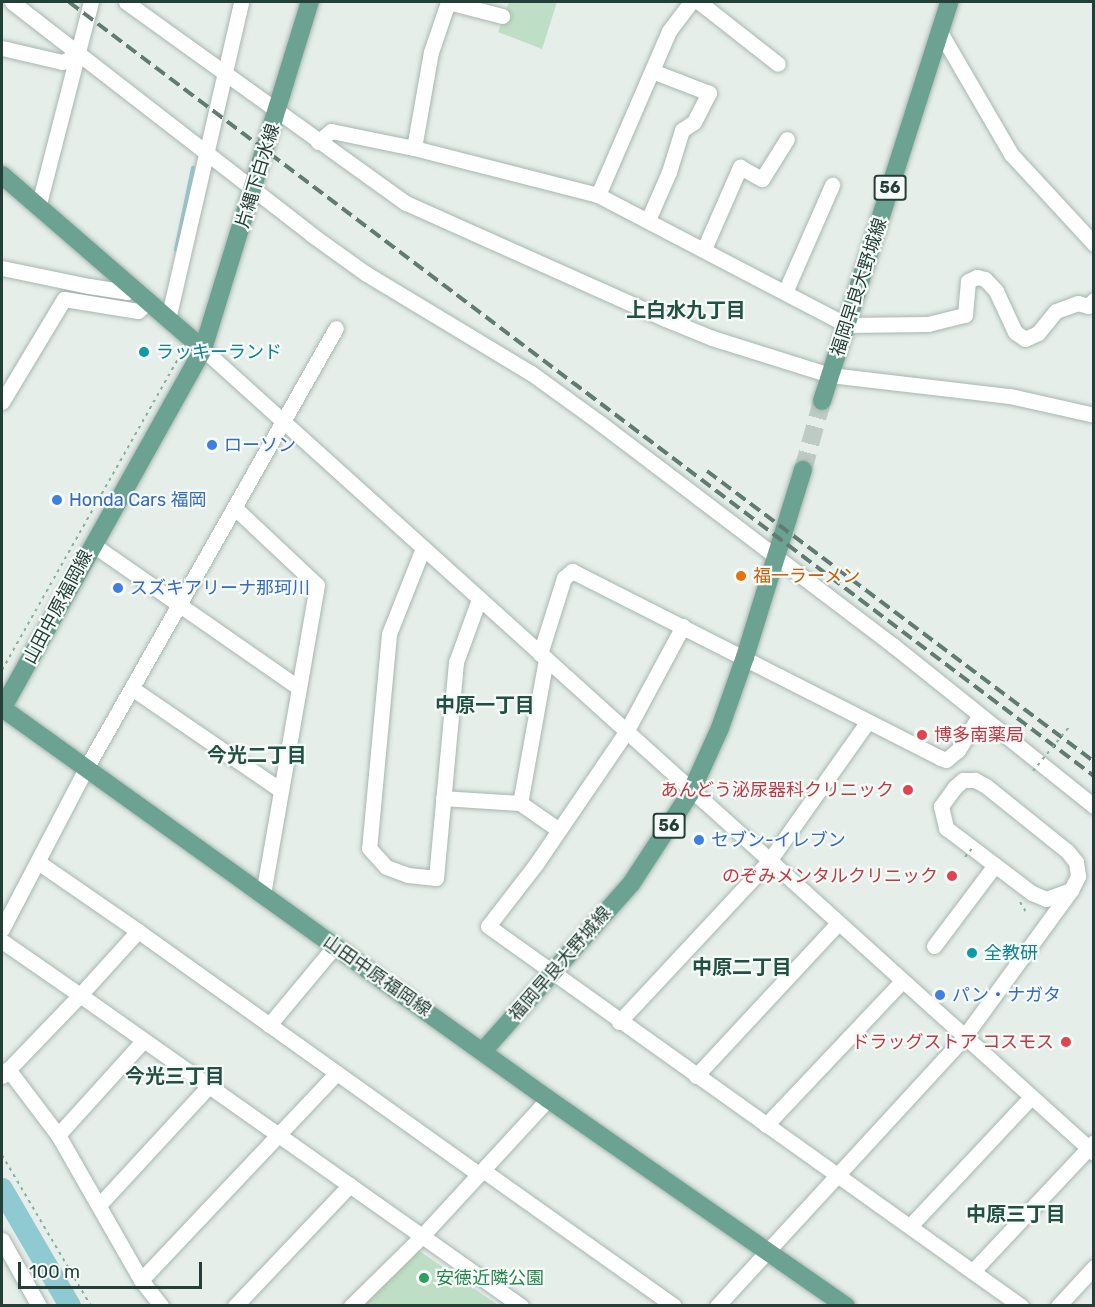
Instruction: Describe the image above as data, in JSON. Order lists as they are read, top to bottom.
{
  "streets": {
    "main road": [
      "片縄下白水線",
      "56",
      "福岡早良大野城線",
      "山田中原福岡線"
    ]
  },
  "crossings": [
    ["片縄下白水線", "山田中原福岡線"],
    ["福岡早良大野城線", "山田中原福岡線"]
  ],
  "districts": [
    "上白水九丁目",
    "中原一丁目",
    "今光二丁目",
    "中原二丁目",
    "今光三丁目",
    "中原三丁目"
  ],
  "places": [
    "ラッキーランド",
    "ローソン",
    "Honda Cars 福岡",
    "福一ラーメン",
    "スズキアリーナ那珂川",
    "博多南薬局",
    "あんどう泌尿器科クリニック",
    "セブン-イレブン",
    "のぞみメンタルクリニック",
    "全教研",
    "パン・ナガタ",
    "ドラッグストア コスモス",
    "安徳近隣公園"
  ],
  "scale_bar": "100 m"
}
